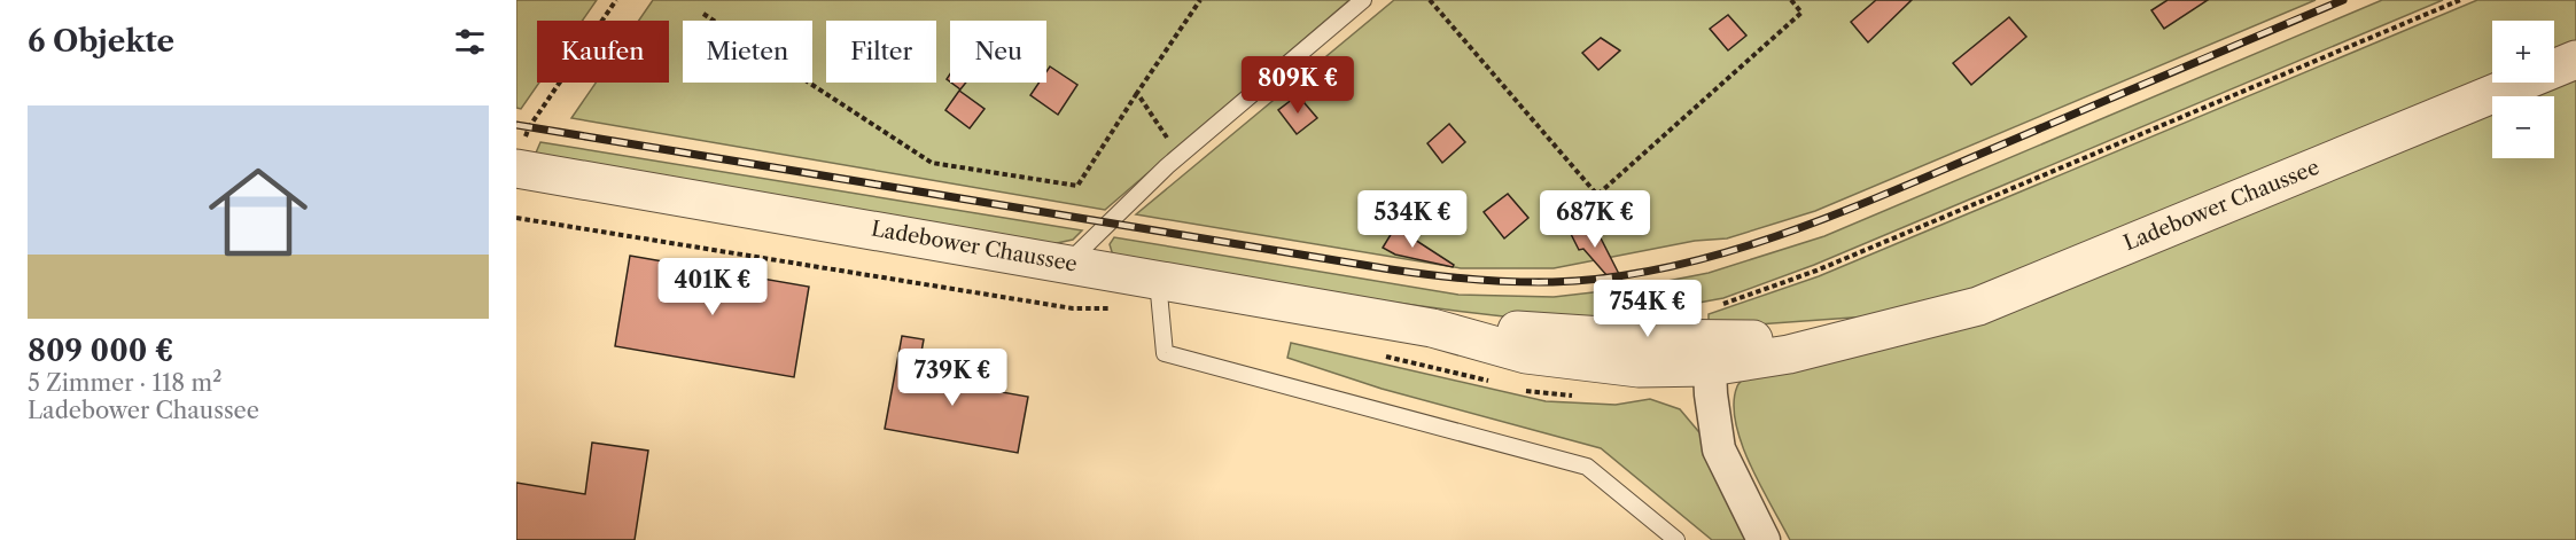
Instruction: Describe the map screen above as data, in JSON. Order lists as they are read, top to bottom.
{
  "streets": {
    "street": ["Ladebower Chaussee"]
  },
  "page": {
    "heading": "6 Objekte",
    "map_buttons": ["+", "−"],
    "chip": [
      "Kaufen",
      "Mieten",
      "Filter",
      "Neu"
    ],
    "price": [
      "809K €",
      "534K €",
      "687K €",
      "401K €",
      "754K €",
      "739K €"
    ],
    "list": [
      {
        "name": "809 000 €",
        "note": "5 Zimmer · 118 m² · Ladebower Chaussee"
      }
    ]
  }
}
